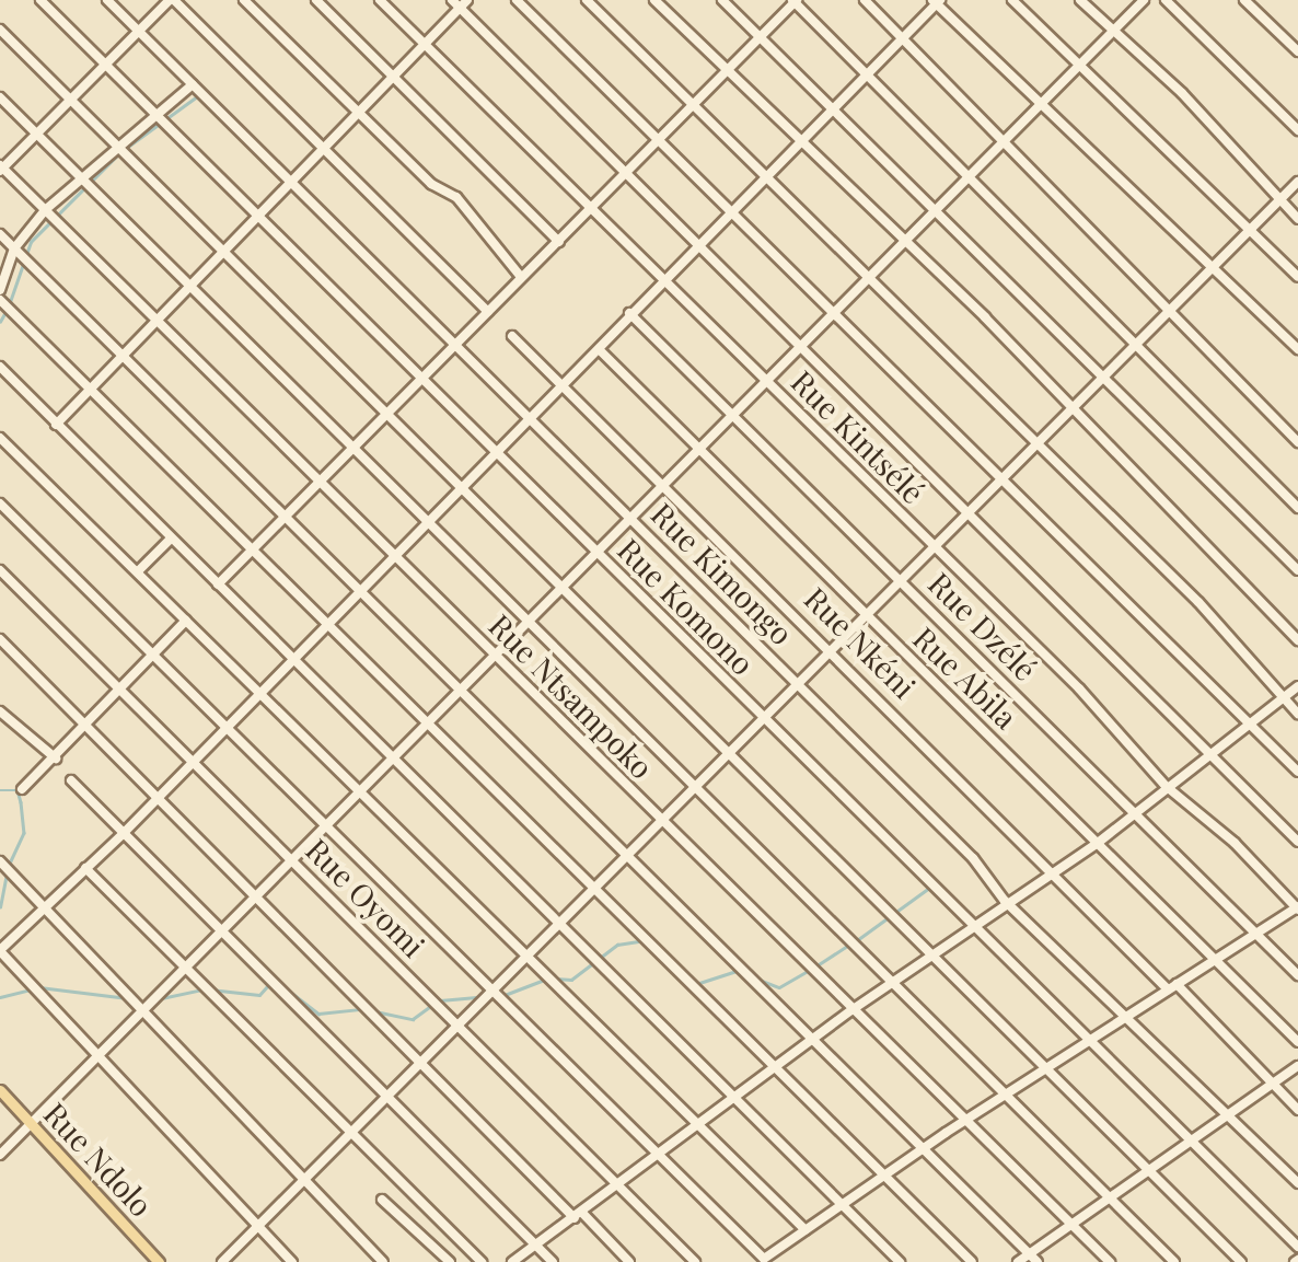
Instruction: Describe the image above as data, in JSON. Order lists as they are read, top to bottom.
{
  "streets": {
    "main road": ["Rue Ndolo"],
    "street": [
      "Rue Kintsélé",
      "Rue Kimongo",
      "Rue Komono",
      "Rue Dzélé",
      "Rue Nkéni",
      "Rue Abila",
      "Rue Ntsampoko",
      "Rue Oyomi"
    ]
  }
}
